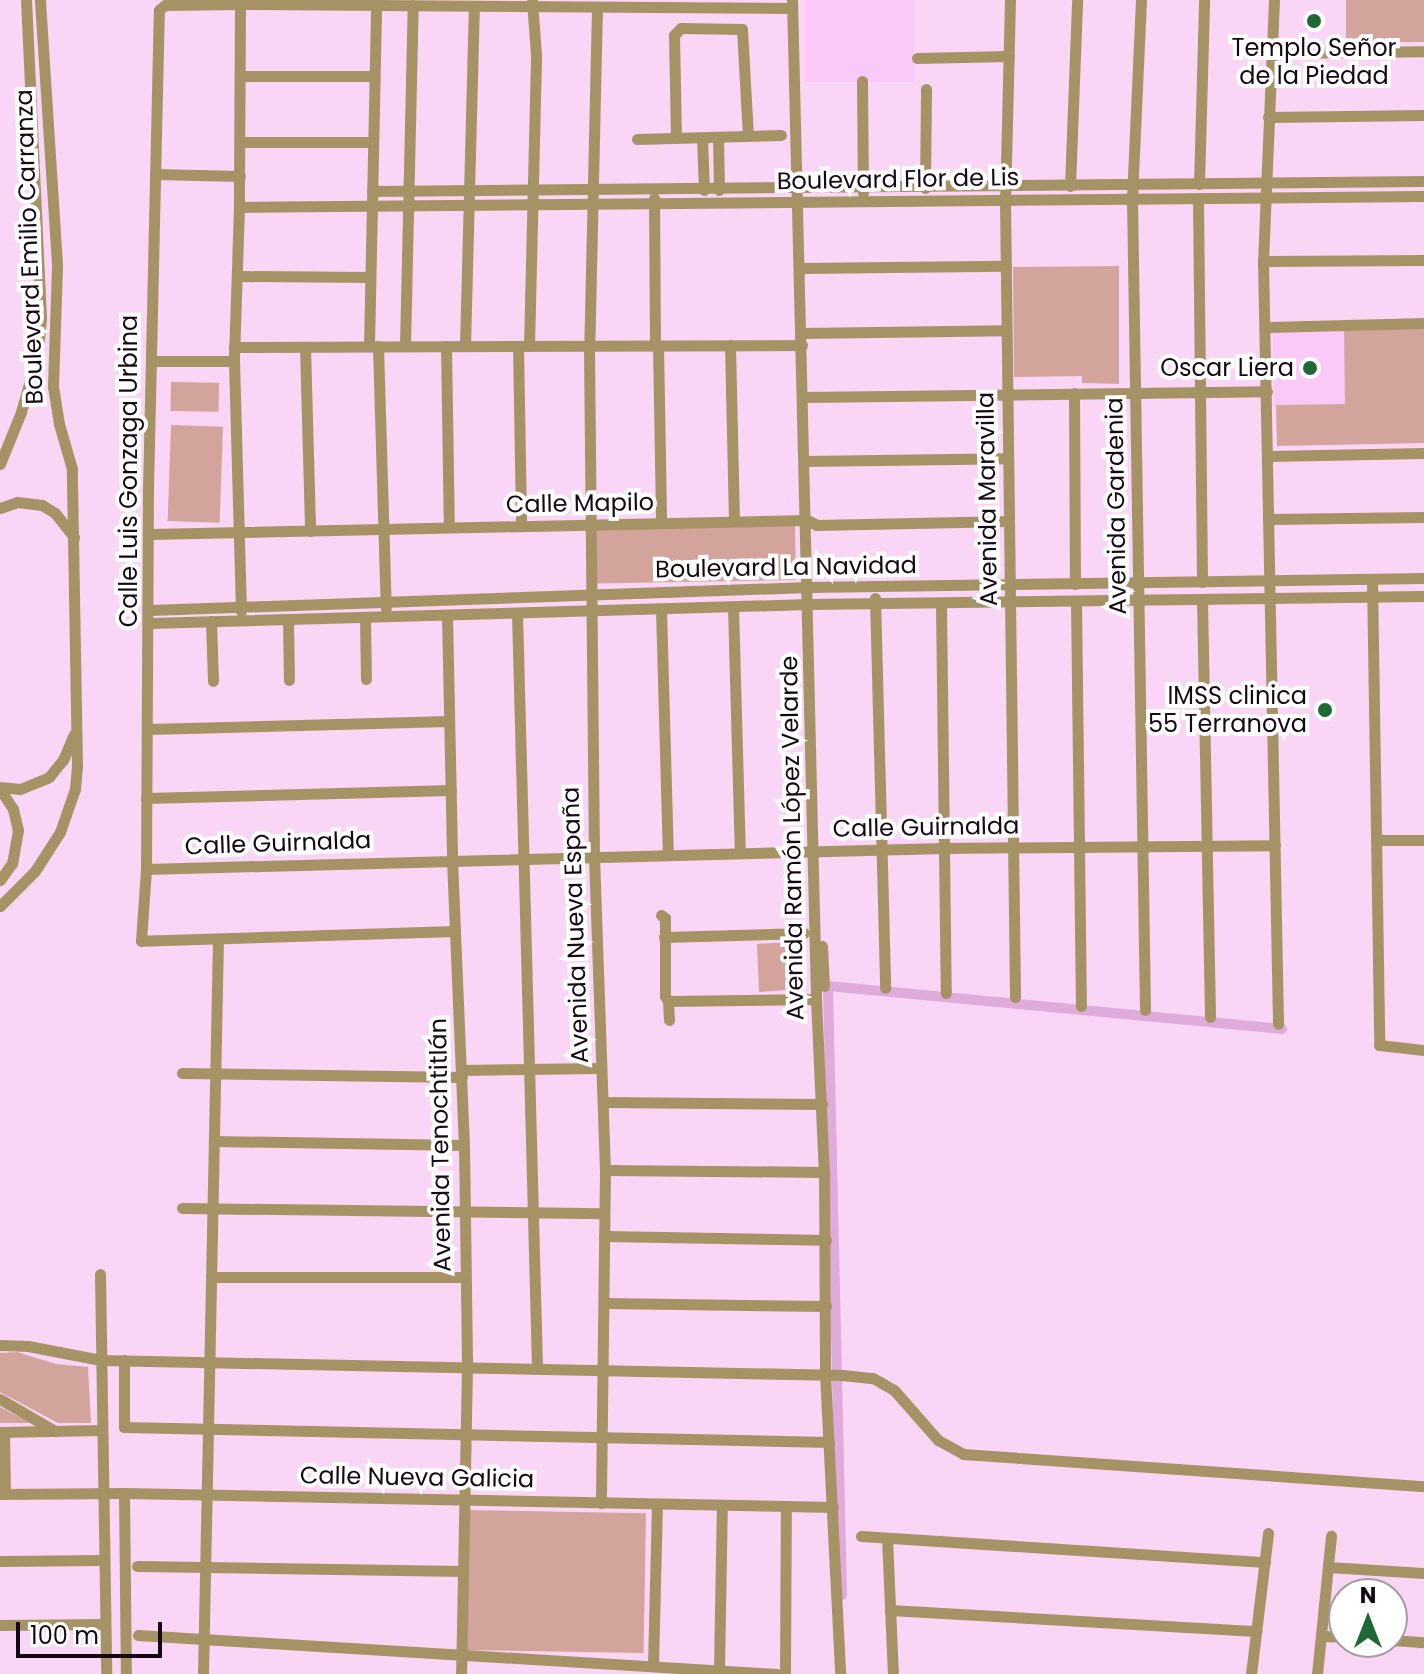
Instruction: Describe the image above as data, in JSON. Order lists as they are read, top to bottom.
{
  "streets": {
    "street": [
      "Boulevard Flor de Lis",
      "Boulevard Emilio Carranza",
      "Calle Luis Gonzaga Urbina",
      "Avenida Maravilla",
      "Calle Mapilo",
      "Avenida Gardenia",
      "Boulevard La Navidad",
      "Calle Guirnalda",
      "Avenida Ramón López Velarde",
      "Avenida Nueva España",
      "Avenida Tenochtitlán",
      "Calle Nueva Galicia"
    ]
  },
  "crossings": [
    ["Boulevard Flor de Lis", "Avenida Maravilla"],
    ["Boulevard Flor de Lis", "Avenida Gardenia"],
    ["Boulevard Flor de Lis", "Avenida Ramón López Velarde"],
    ["Boulevard Flor de Lis", "Avenida Nueva España"],
    ["Calle Luis Gonzaga Urbina", "Calle Mapilo"],
    ["Calle Luis Gonzaga Urbina", "Boulevard La Navidad"],
    ["Calle Luis Gonzaga Urbina", "Calle Guirnalda"],
    ["Avenida Maravilla", "Calle Mapilo"],
    ["Avenida Maravilla", "Boulevard La Navidad"],
    ["Avenida Maravilla", "Calle Guirnalda"],
    ["Calle Mapilo", "Avenida Ramón López Velarde"],
    ["Calle Mapilo", "Avenida Nueva España"],
    ["Avenida Gardenia", "Boulevard La Navidad"],
    ["Avenida Gardenia", "Calle Guirnalda"],
    ["Boulevard La Navidad", "Avenida Ramón López Velarde"],
    ["Boulevard La Navidad", "Avenida Nueva España"],
    ["Boulevard La Navidad", "Avenida Tenochtitlán"],
    ["Calle Guirnalda", "Avenida Ramón López Velarde"],
    ["Calle Guirnalda", "Avenida Nueva España"],
    ["Calle Guirnalda", "Avenida Tenochtitlán"],
    ["Avenida Ramón López Velarde", "Calle Nueva Galicia"],
    ["Avenida Nueva España", "Calle Nueva Galicia"],
    ["Avenida Tenochtitlán", "Calle Nueva Galicia"]
  ],
  "places": ["Templo Señor de la Piedad", "Oscar Liera", "IMSS clinica 55 Terranova"],
  "scale_bar": "100 m",
  "north": "top"
}
